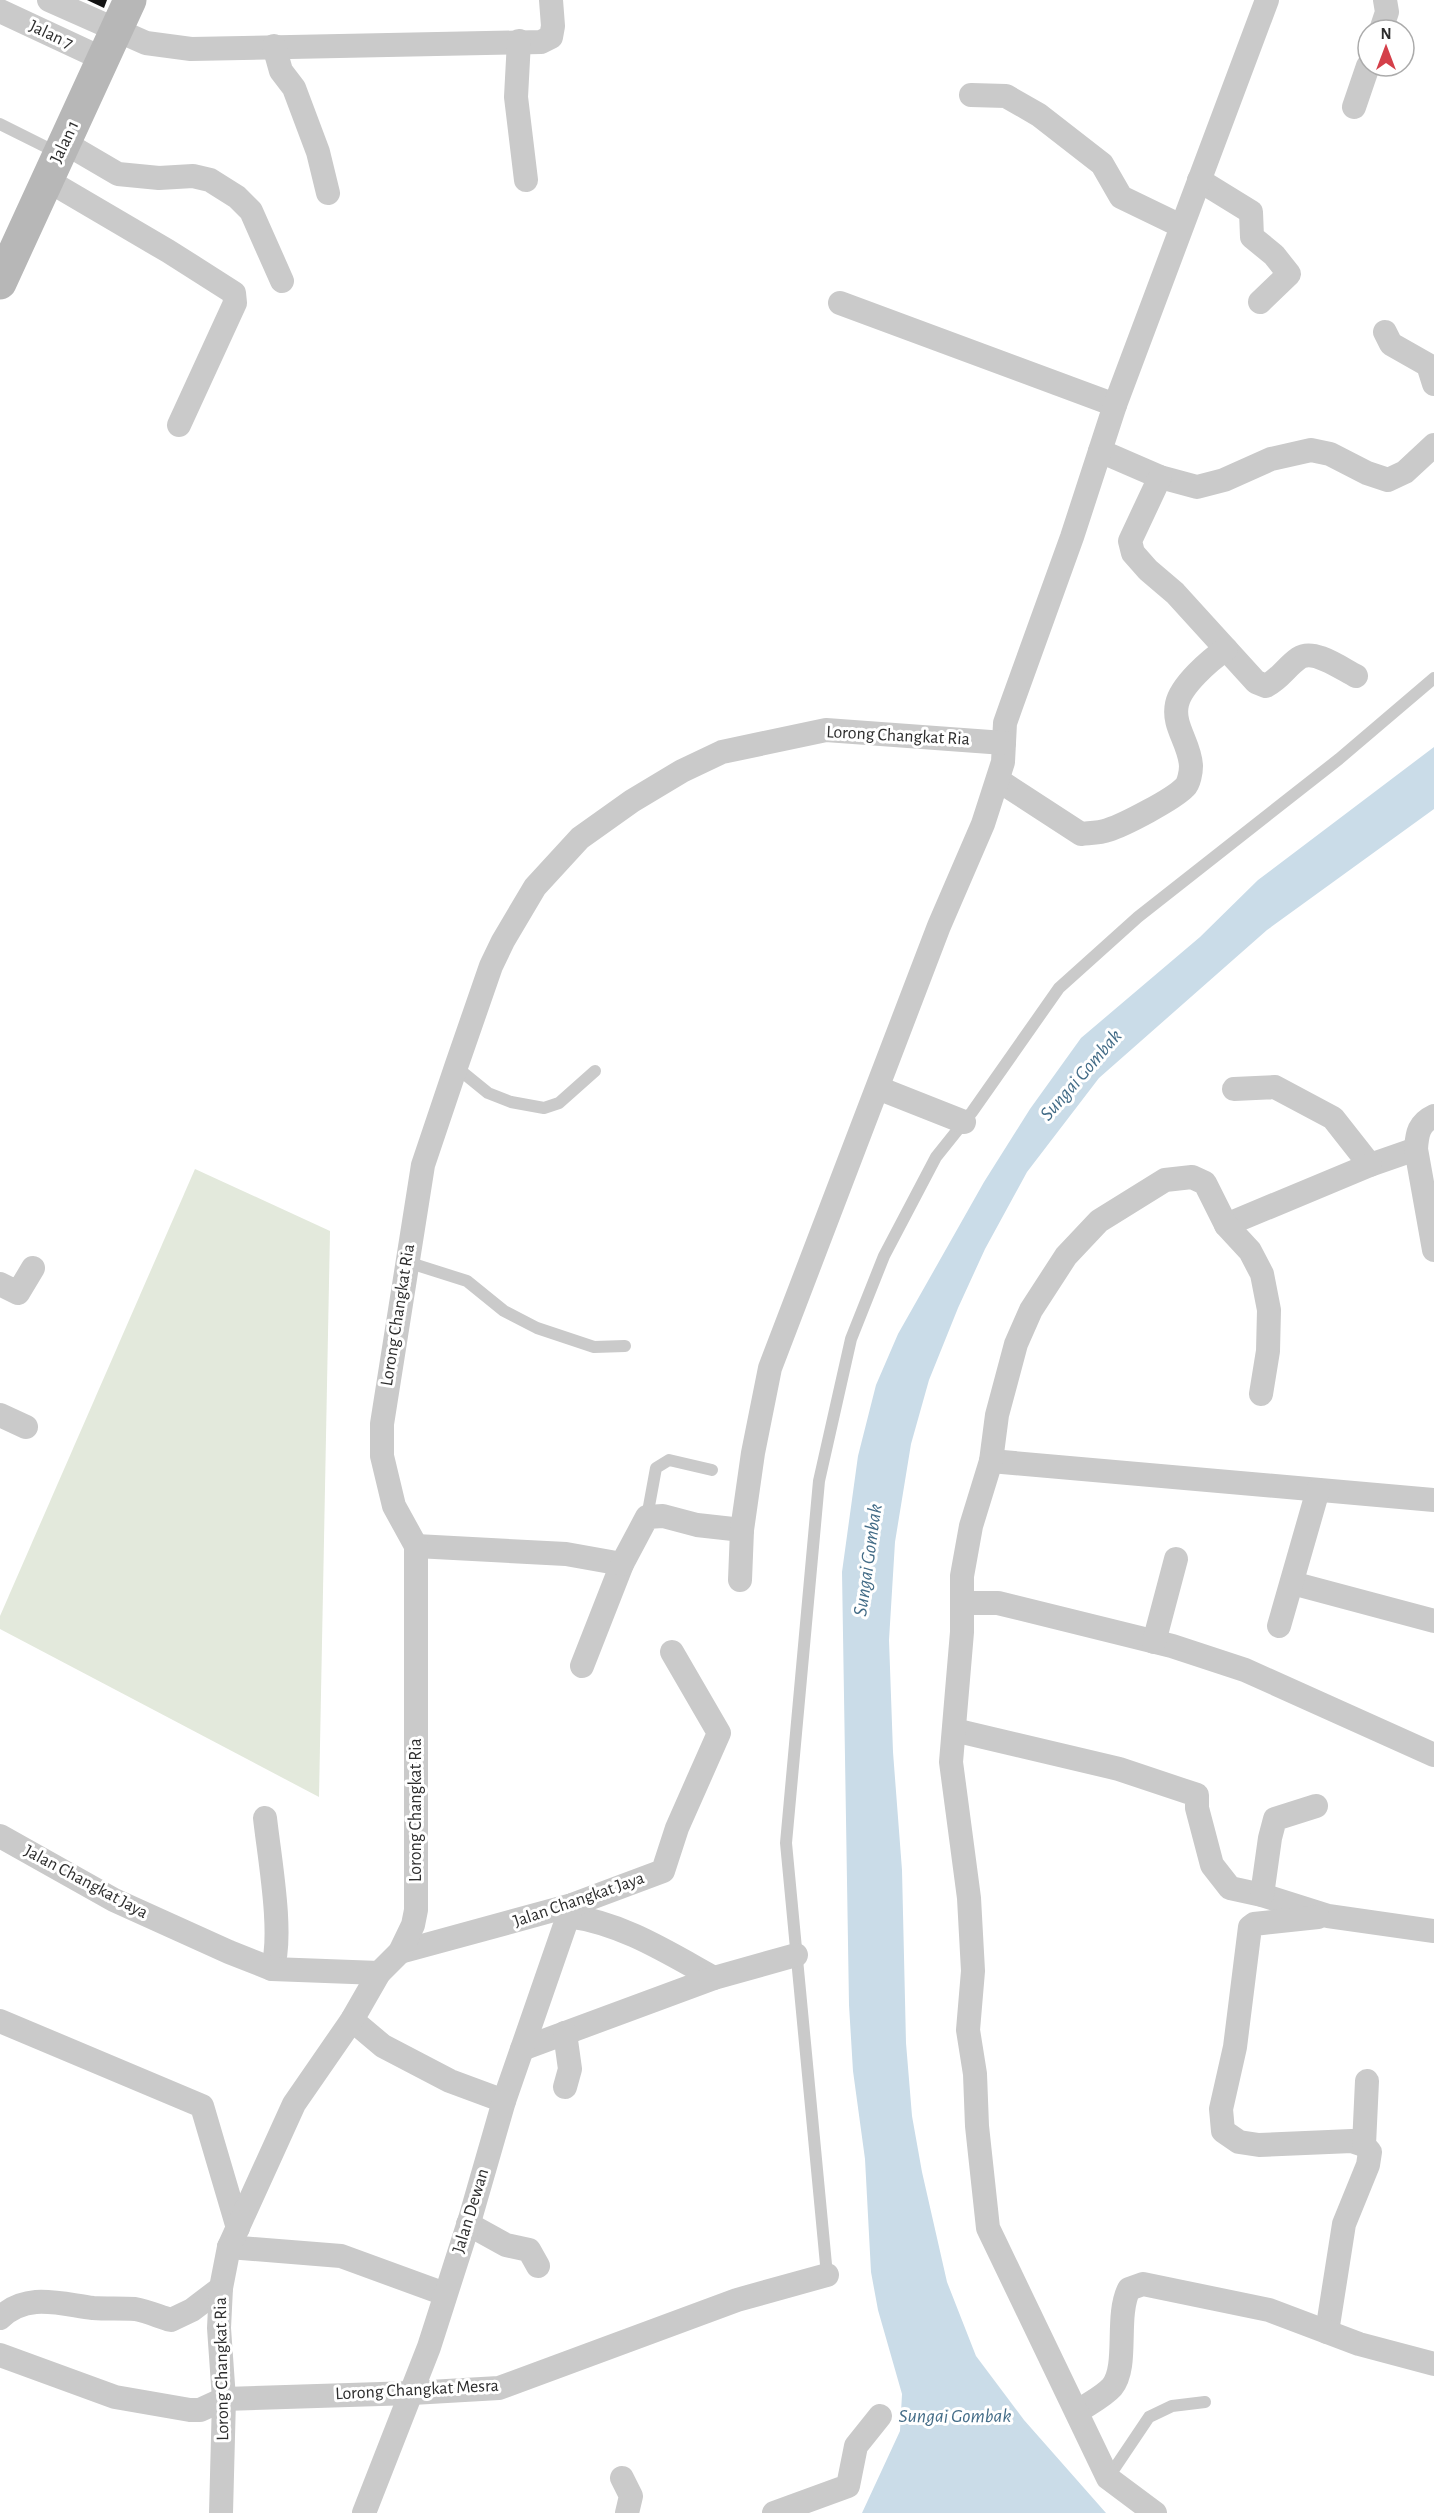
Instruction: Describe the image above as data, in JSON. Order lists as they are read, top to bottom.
{
  "streets": {
    "street": [
      "Jalan 7",
      "Jalan 1",
      "Lorong Changkat Ria",
      "Jalan Changkat Jaya",
      "Jalan Dewan",
      "Lorong Changkat Mesra"
    ]
  },
  "crossings": [
    ["Jalan 7", "Jalan 1"],
    ["Lorong Changkat Ria", "Jalan Changkat Jaya"],
    ["Lorong Changkat Ria", "Lorong Changkat Mesra"],
    ["Jalan Changkat Jaya", "Jalan Dewan"],
    ["Jalan Dewan", "Lorong Changkat Mesra"]
  ],
  "water": ["Sungai Gombak"],
  "north": "top"
}
